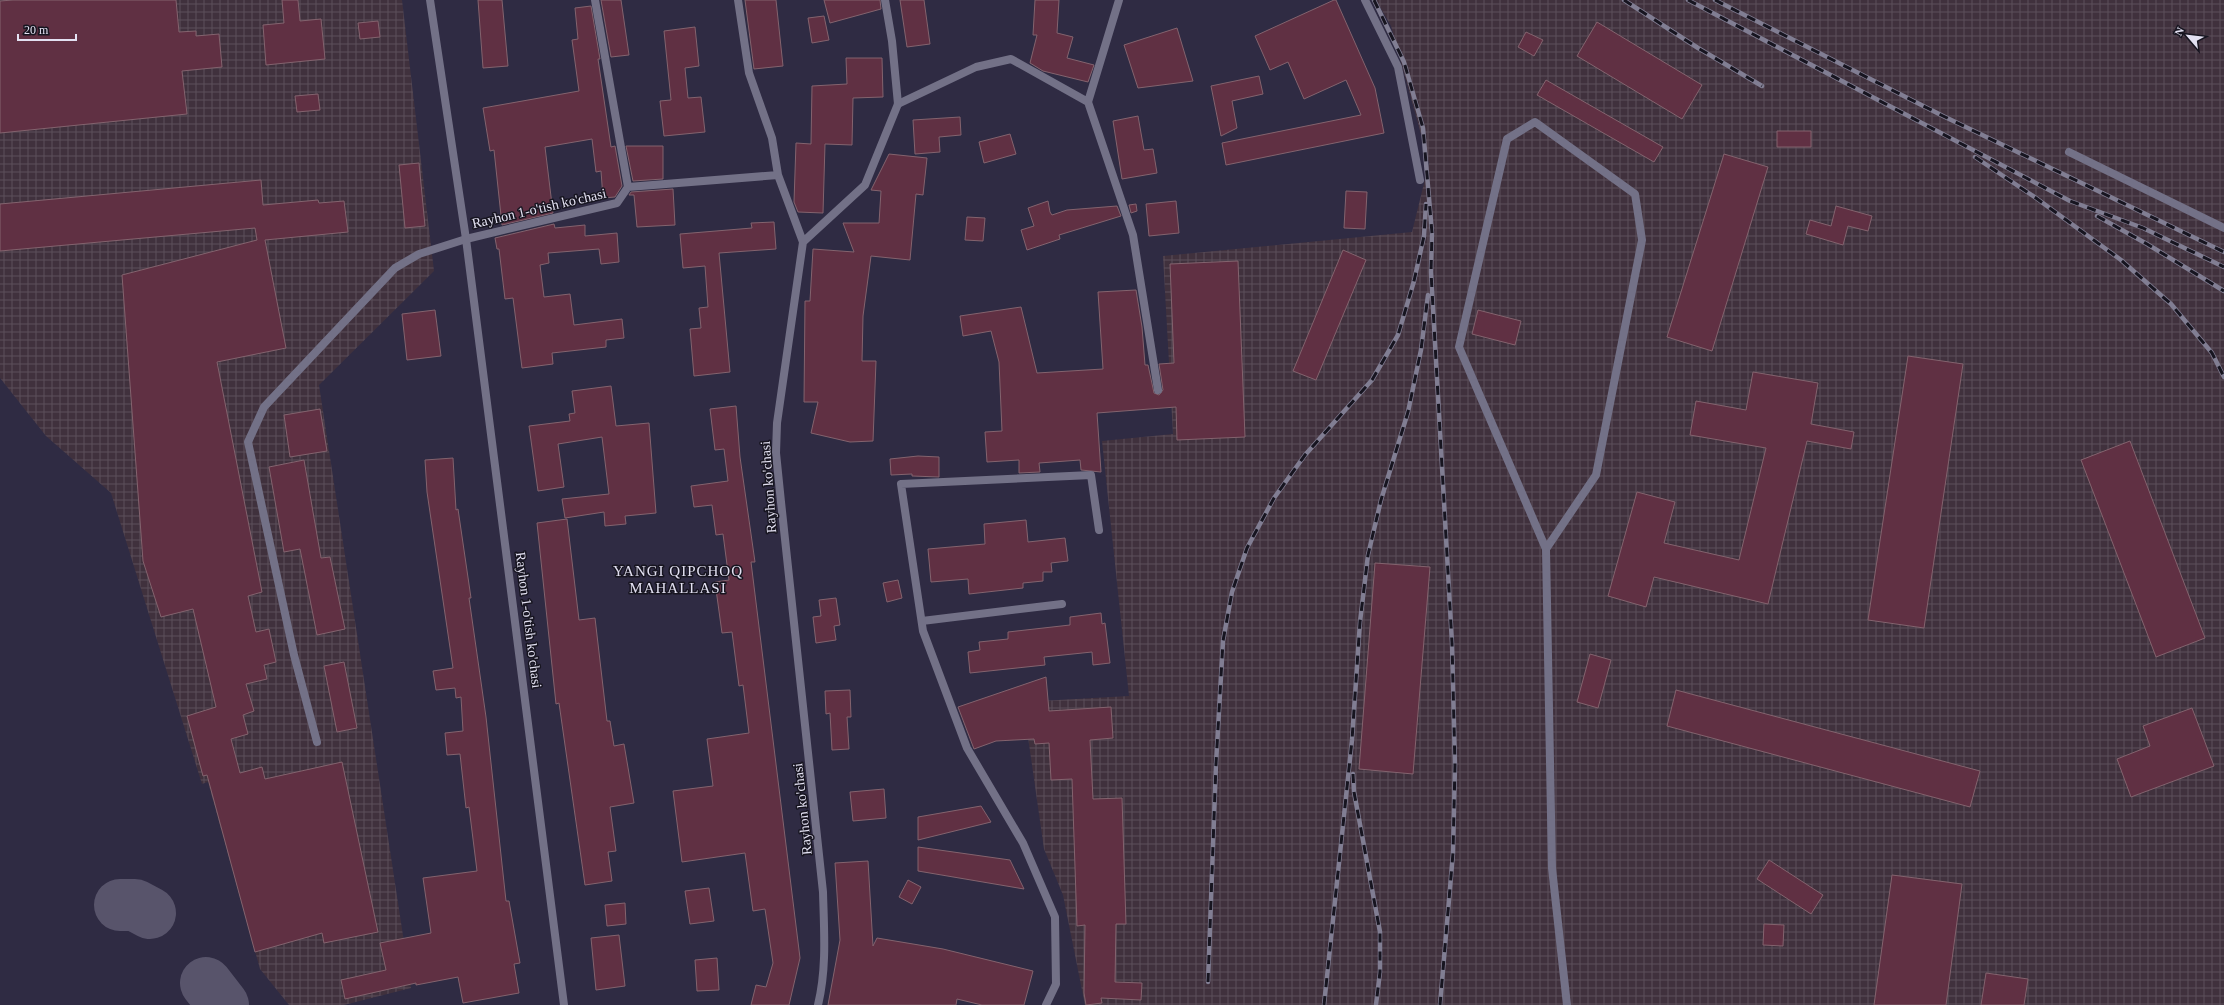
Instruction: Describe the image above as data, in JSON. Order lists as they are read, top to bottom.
{
  "streets": {
    "street": ["Rayhon 1-o'tish ko'chasi", "Rayhon ko'chasi"]
  },
  "districts": ["YANGI QIPCHOQ MAHALLASI"],
  "scale_bar": "20 m",
  "north": "top left"
}
